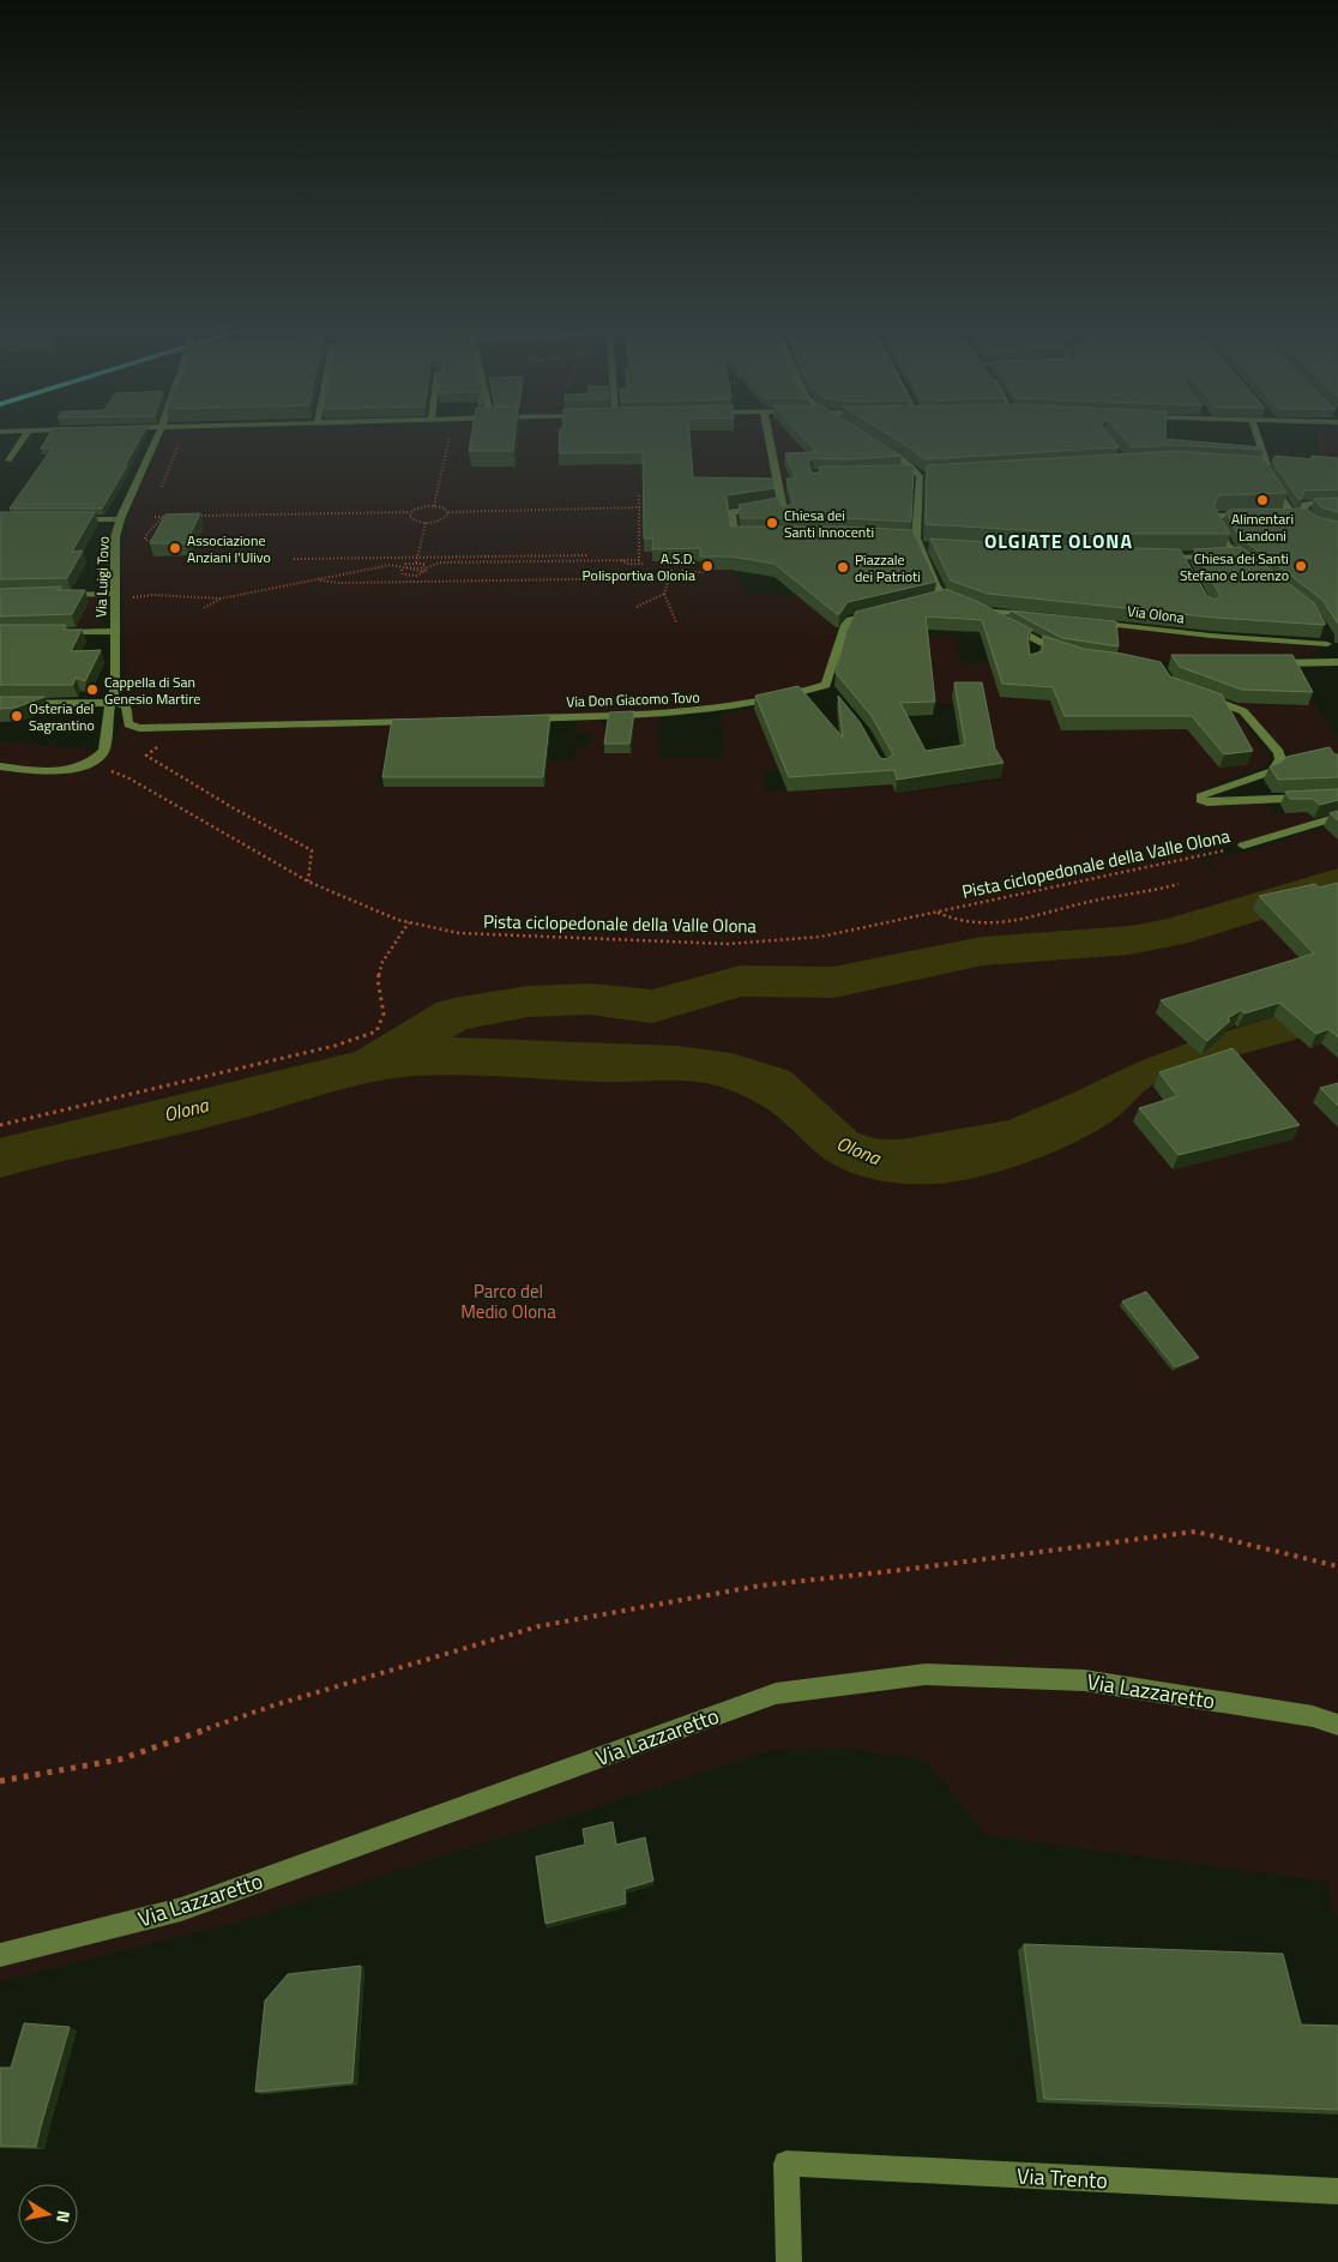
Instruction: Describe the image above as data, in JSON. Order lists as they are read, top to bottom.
{
  "streets": {
    "street": [
      "Via Luigi Tovo",
      "Via Olona",
      "Via Don Giacomo Tovo",
      "Via Lazzaretto",
      "Via Trento"
    ],
    "path": ["Pista ciclopedonale della Valle Olona"]
  },
  "districts": ["OLGIATE OLONA"],
  "water": ["Olona"],
  "parks": ["Parco del Medio Olona"],
  "places": [
    "Alimentari Landoni",
    "Chiesa dei Santi Innocenti",
    "Associazione Anziani l'Ulivo",
    "A.S.D. Polisportiva Olonia",
    "Chiesa dei Santi Stefano e Lorenzo",
    "Piazzale dei Patrioti",
    "Cappella di San Genesio Martire",
    "Osteria del Sagrantino"
  ],
  "north": "right"
}
